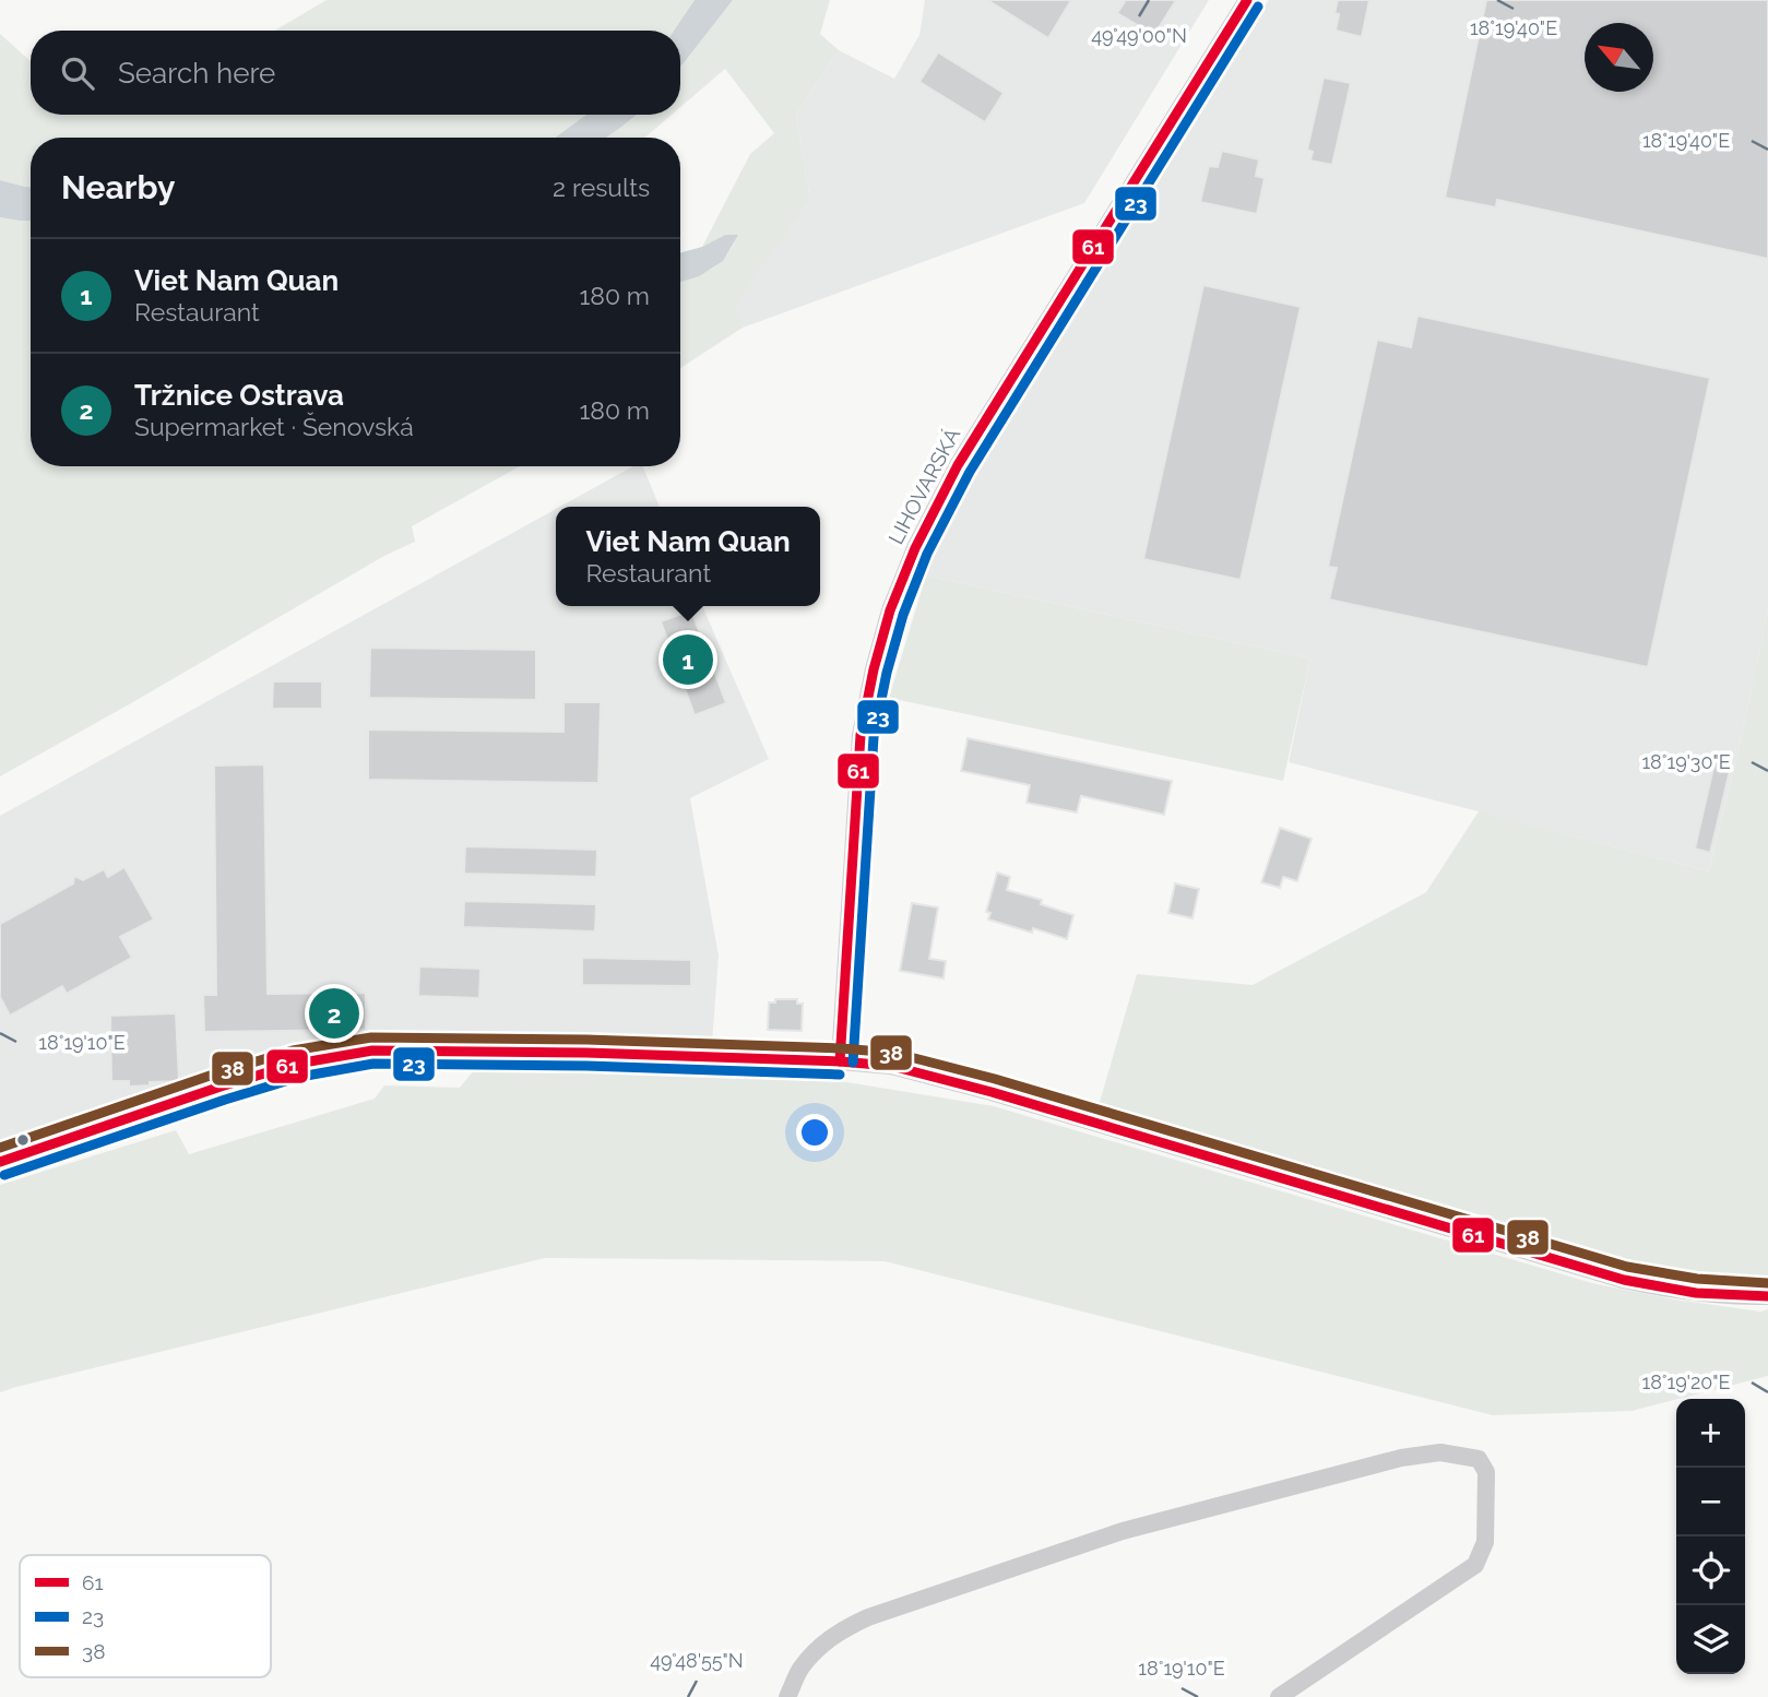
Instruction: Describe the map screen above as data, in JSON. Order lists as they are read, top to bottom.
{
  "streets": {
    "street": ["LIHOVARSKÁ"]
  },
  "lines": ["transit line 61", "transit line 23", "transit line 38"],
  "legend": ["61", "23", "38"],
  "north": "top left",
  "page": {
    "search": "Search here",
    "heading": ["Nearby", "2 results"],
    "list": [
      {
        "mark": "1",
        "name": "Viet Nam Quan",
        "note": "Restaurant",
        "value": "180 m"
      },
      {
        "mark": "2",
        "name": "Tržnice Ostrava",
        "note": "Supermarket · Šenovská",
        "value": "180 m"
      }
    ],
    "popup": ["Viet Nam Quan", "Restaurant"],
    "pins": ["1", "2"],
    "map_buttons": ["+", "−"]
  },
  "coordinates": [
    "18°19'40\"E",
    "49°49'00\"N",
    "18°19'30\"E",
    "18°19'10\"E",
    "18°19'20\"E",
    "49°48'55\"N"
  ]
}
